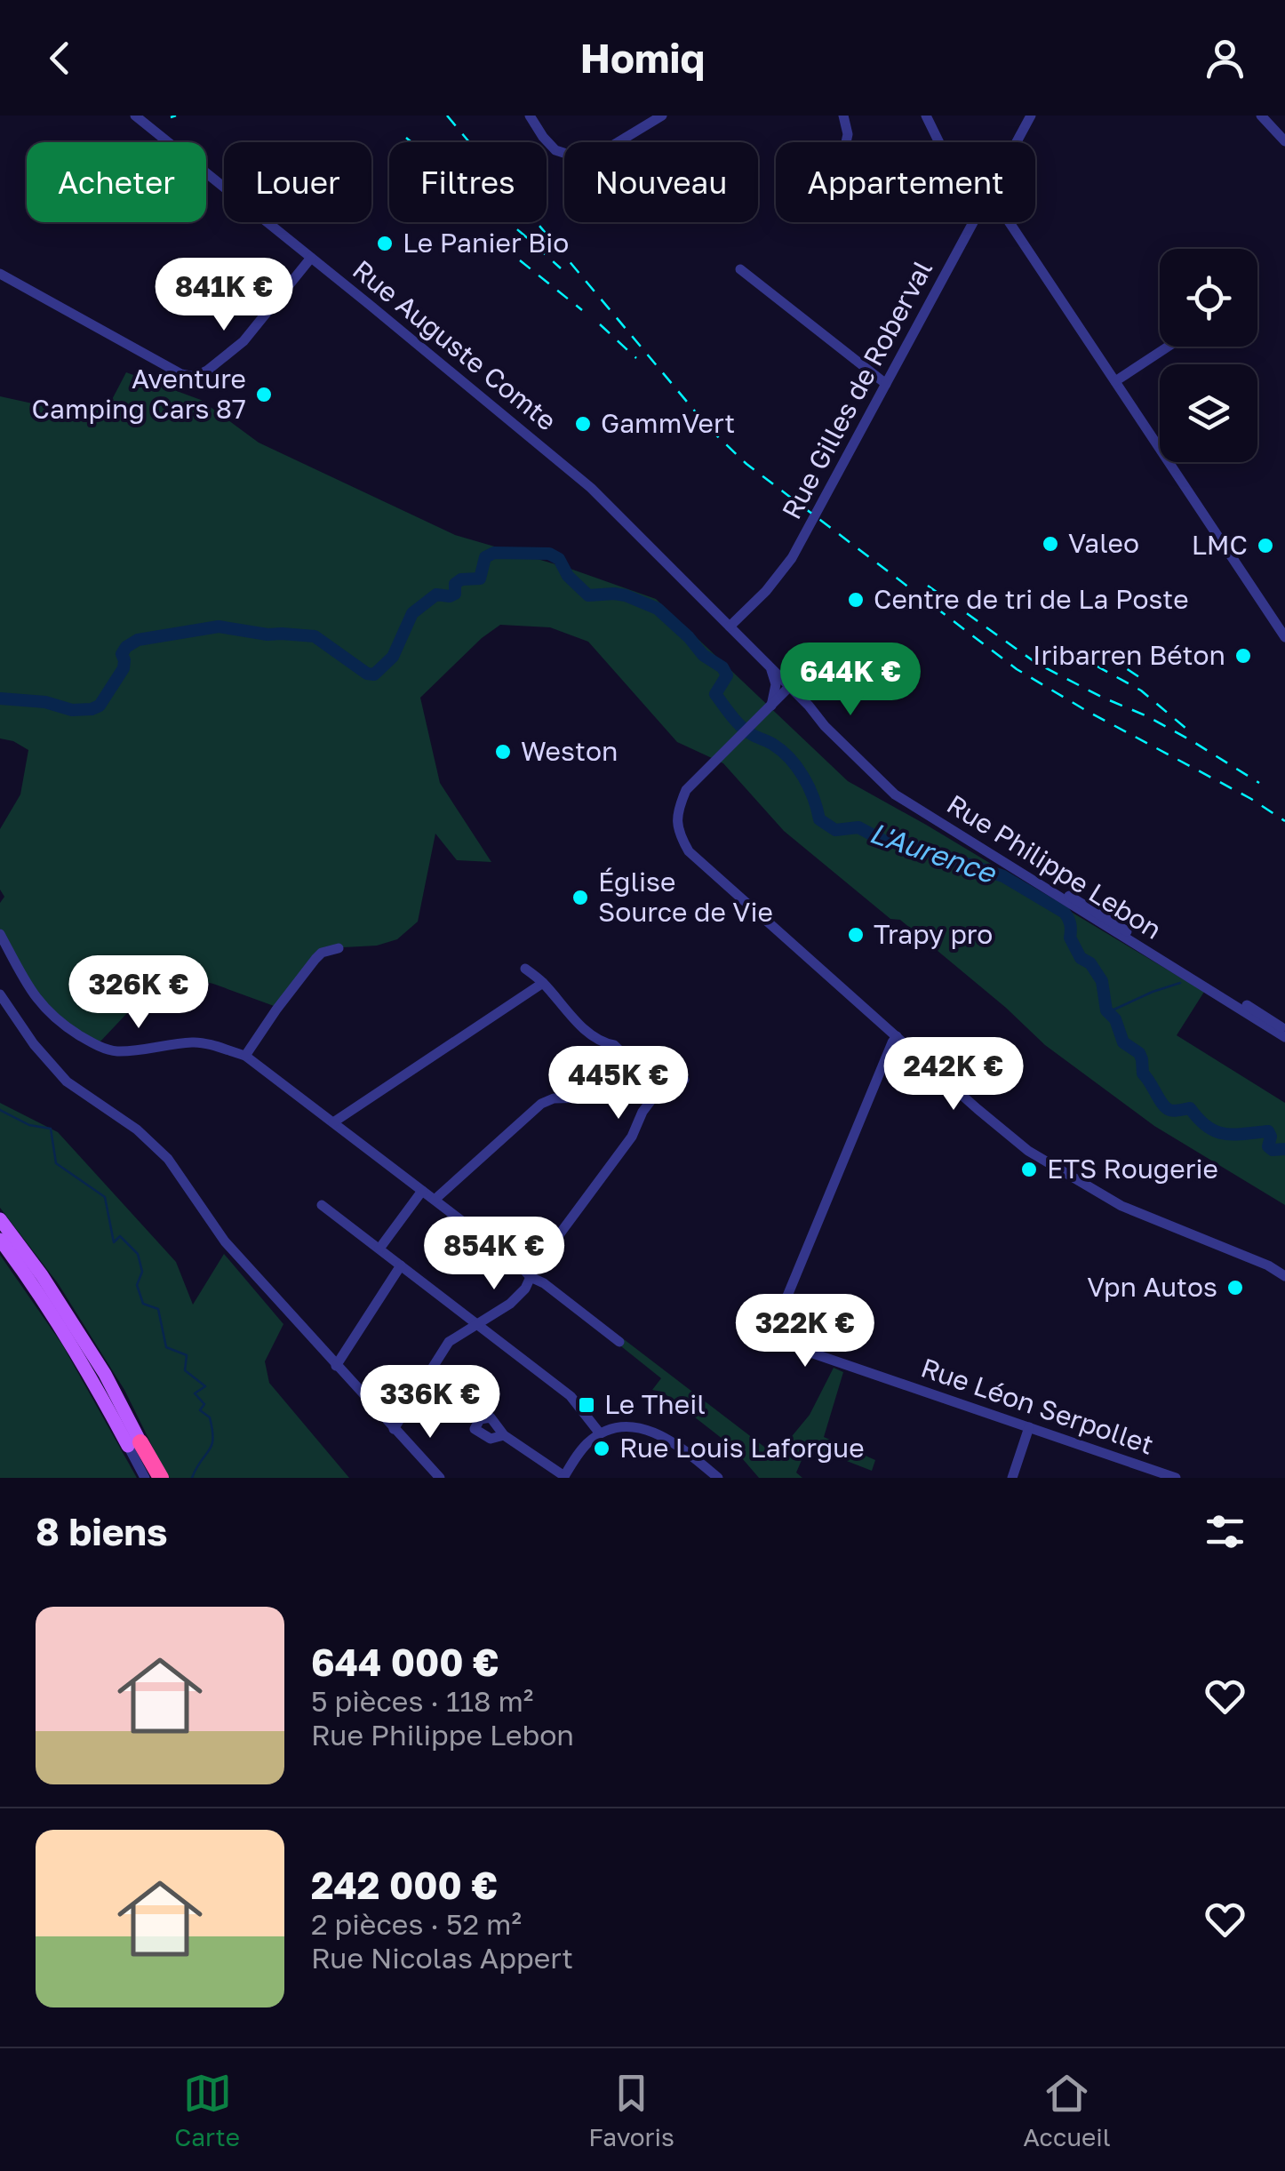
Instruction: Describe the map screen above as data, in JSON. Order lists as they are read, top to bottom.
{
  "streets": {
    "street": [
      "Rue Auguste Comte",
      "Rue Gilles de Roberval",
      "Rue Philippe Lebon",
      "Rue Léon Serpollet"
    ]
  },
  "crossings": [
    ["Rue Auguste Comte", "Rue Gilles de Roberval"],
    ["Rue Auguste Comte", "Rue Philippe Lebon"],
    ["Rue Gilles de Roberval", "Rue Philippe Lebon"]
  ],
  "water": ["L'Aurence"],
  "places": {
    "other": [
      "Le Panier Bio",
      "Aventure Camping Cars 87",
      "GammVert",
      "Valeo",
      "LMC",
      "Centre de tri de La Poste",
      "Iribarren Béton",
      "Weston",
      "Église Source de Vie",
      "Trapy pro",
      "ETS Rougerie",
      "Vpn Autos",
      "Rue Louis Laforgue"
    ],
    "transit": ["Le Theil"]
  },
  "page": {
    "header": "Homiq",
    "chip": [
      "Acheter",
      "Louer",
      "Filtres",
      "Nouveau",
      "Appartement"
    ],
    "price": [
      "841K €",
      "644K €",
      "326K €",
      "242K €",
      "445K €",
      "854K €",
      "322K €",
      "336K €"
    ],
    "heading": "8 biens",
    "list": [
      {
        "name": "644 000 €",
        "note": "5 pièces · 118 m² · Rue Philippe Lebon"
      },
      {
        "name": "242 000 €",
        "note": "2 pièces · 52 m² · Rue Nicolas Appert"
      }
    ],
    "tabs": ["Carte", "Favoris", "Accueil"]
  }
}
